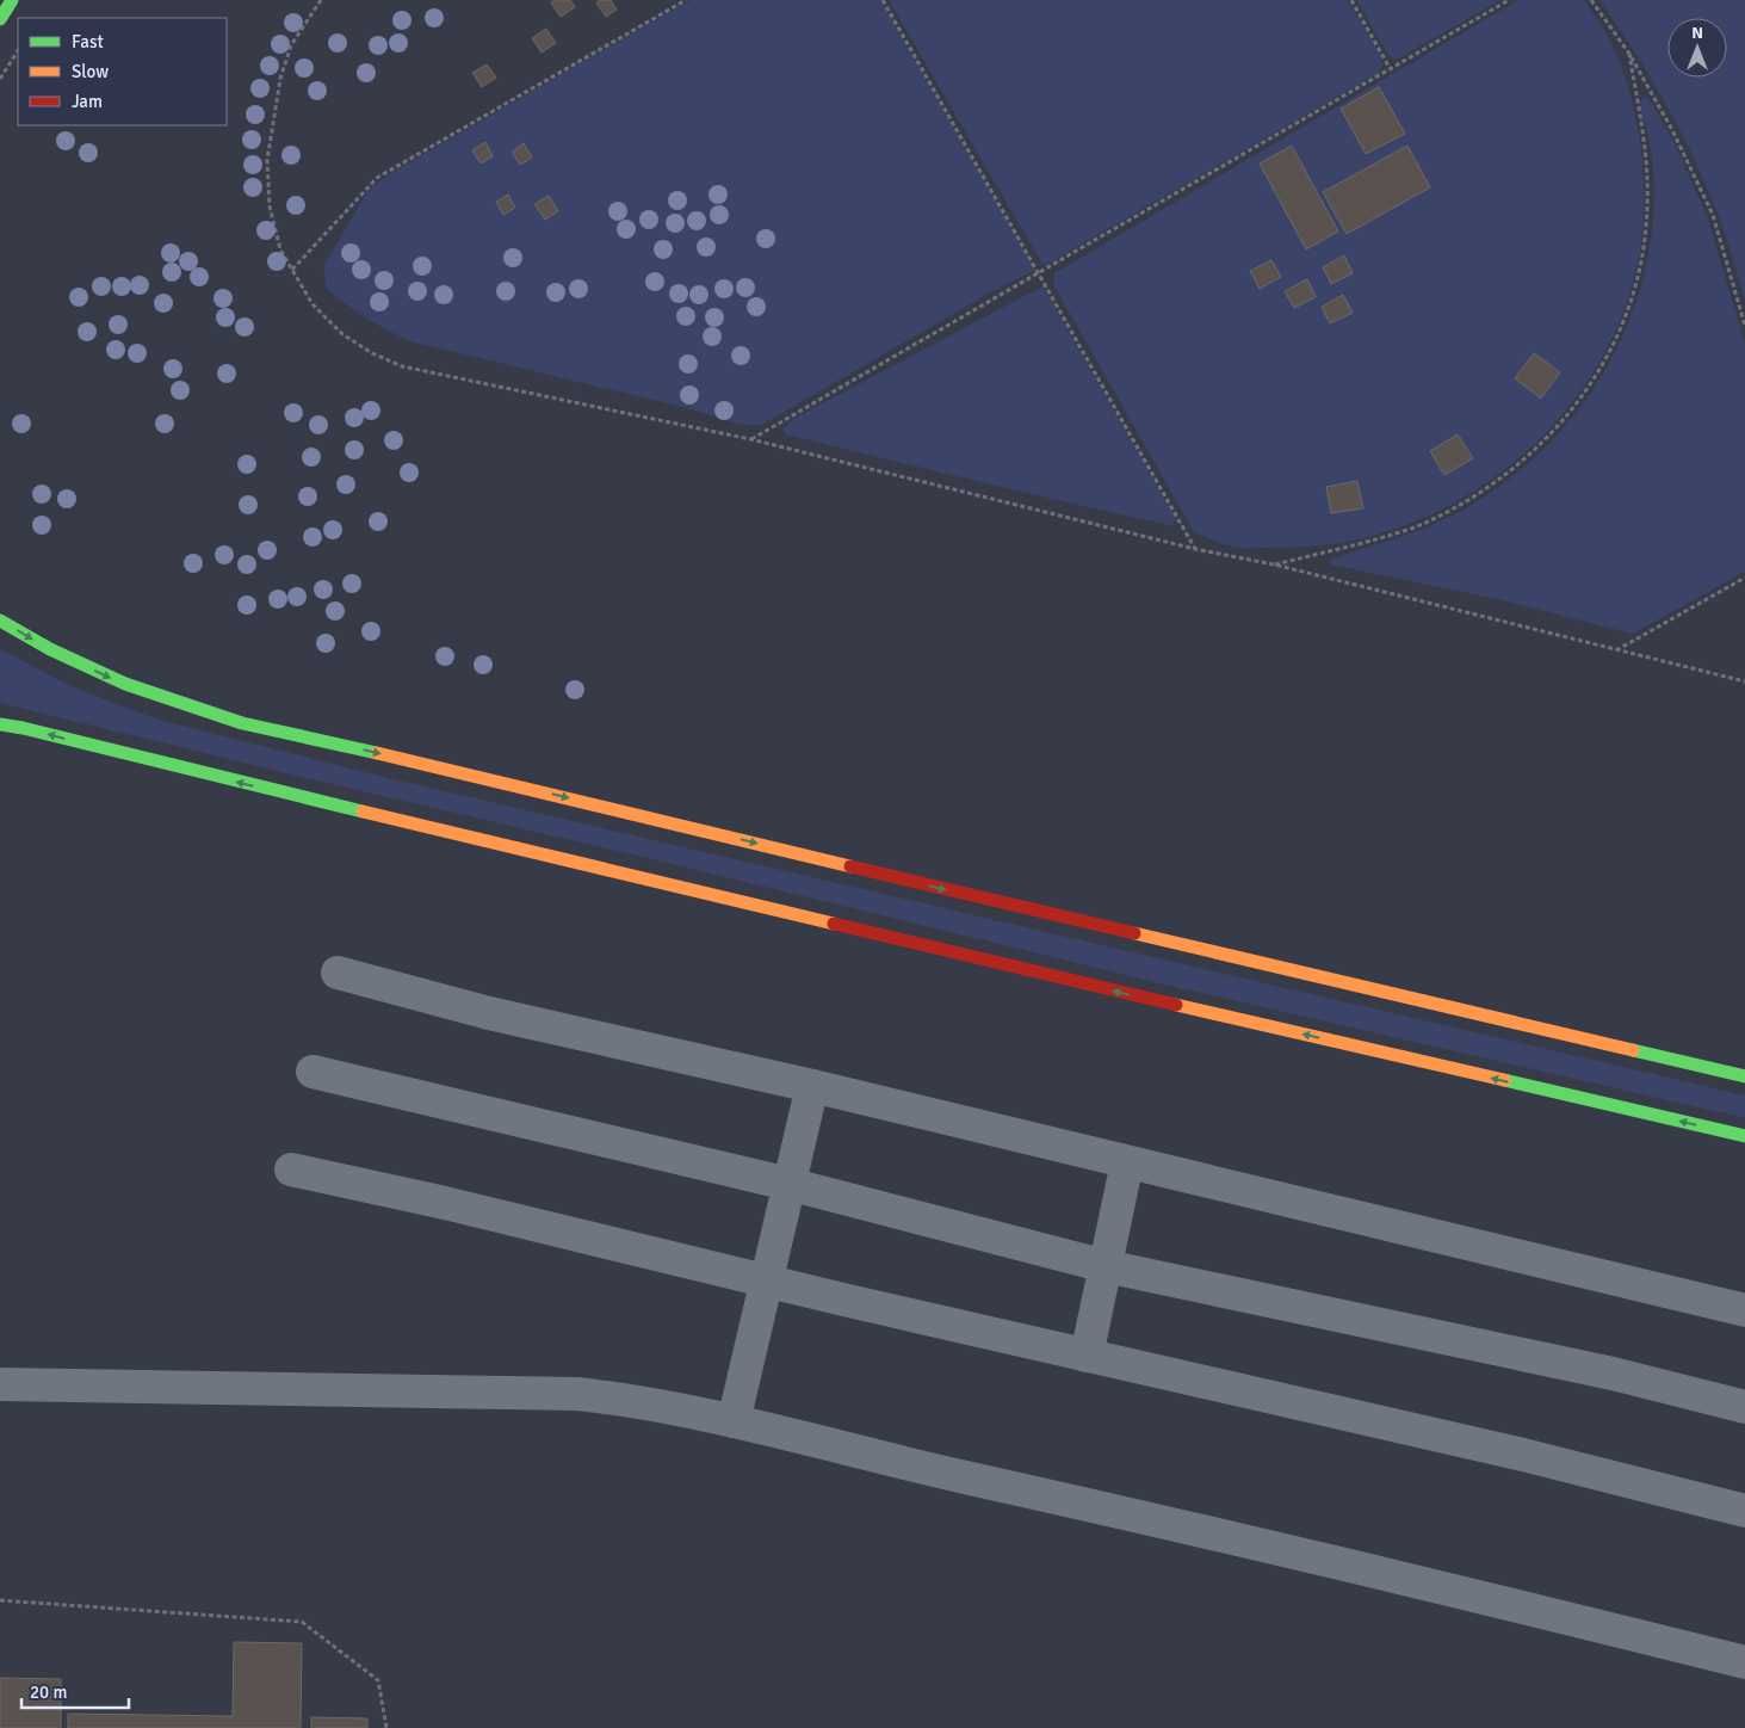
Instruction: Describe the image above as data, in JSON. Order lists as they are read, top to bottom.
{
  "legend": ["Fast", "Slow", "Jam"],
  "scale_bar": "20 m",
  "north": "top"
}
